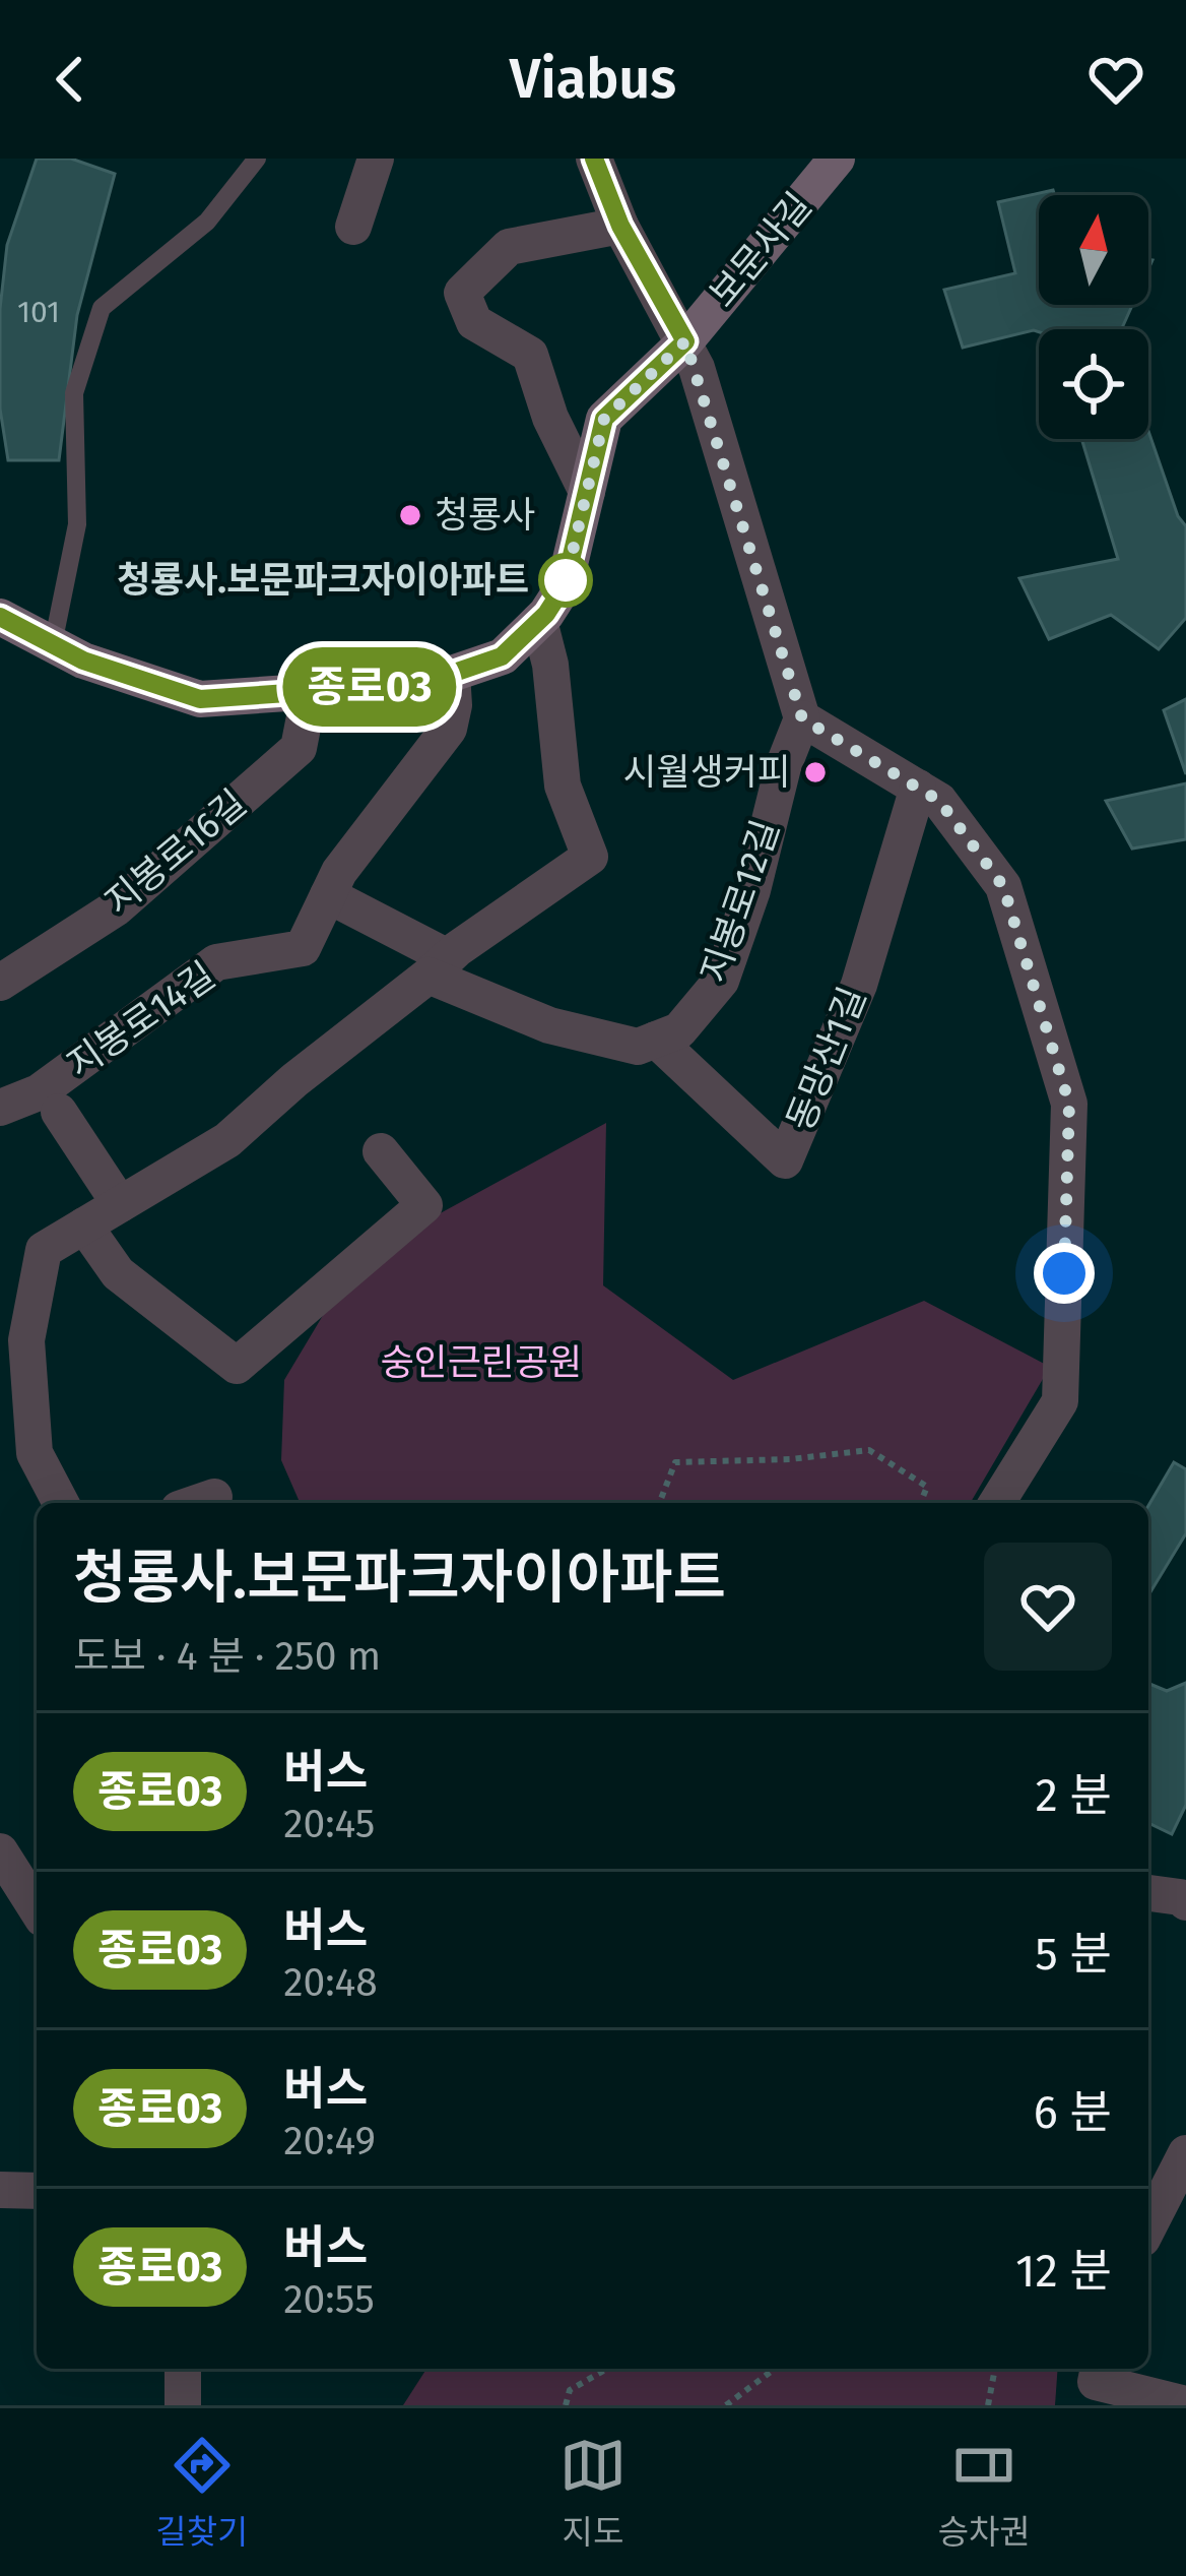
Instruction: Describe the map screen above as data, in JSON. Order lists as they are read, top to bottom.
{
  "streets": {
    "street": [
      "보문사길",
      "지봉로16길",
      "지봉로12길",
      "지봉로14길",
      "동망산1길"
    ]
  },
  "crossings": [
    ["보문사길", "지봉로16길"],
    ["보문사길", "지봉로14길"],
    ["지봉로12길", "동망산1길"]
  ],
  "parks": ["숭인근린공원"],
  "places": ["청룡사", "청룡사.보문파크자이아파트", "시월생커피"],
  "lines": ["bus line 종로03"],
  "house_numbers": ["101"],
  "north": "top",
  "page": {
    "header": "Viabus",
    "on_map": "종로03",
    "heading": ["청룡사.보문파크자이아파트", "도보 · 4 분 · 250 m"],
    "list": [
      {
        "mark": "종로03",
        "name": "버스",
        "note": "20:45",
        "value": "2 분"
      },
      {
        "mark": "종로03",
        "name": "버스",
        "note": "20:48",
        "value": "5 분"
      },
      {
        "mark": "종로03",
        "name": "버스",
        "note": "20:49",
        "value": "6 분"
      },
      {
        "mark": "종로03",
        "name": "버스",
        "note": "20:55",
        "value": "12 분"
      }
    ],
    "tabs": ["길찾기", "지도", "승차권"]
  }
}
